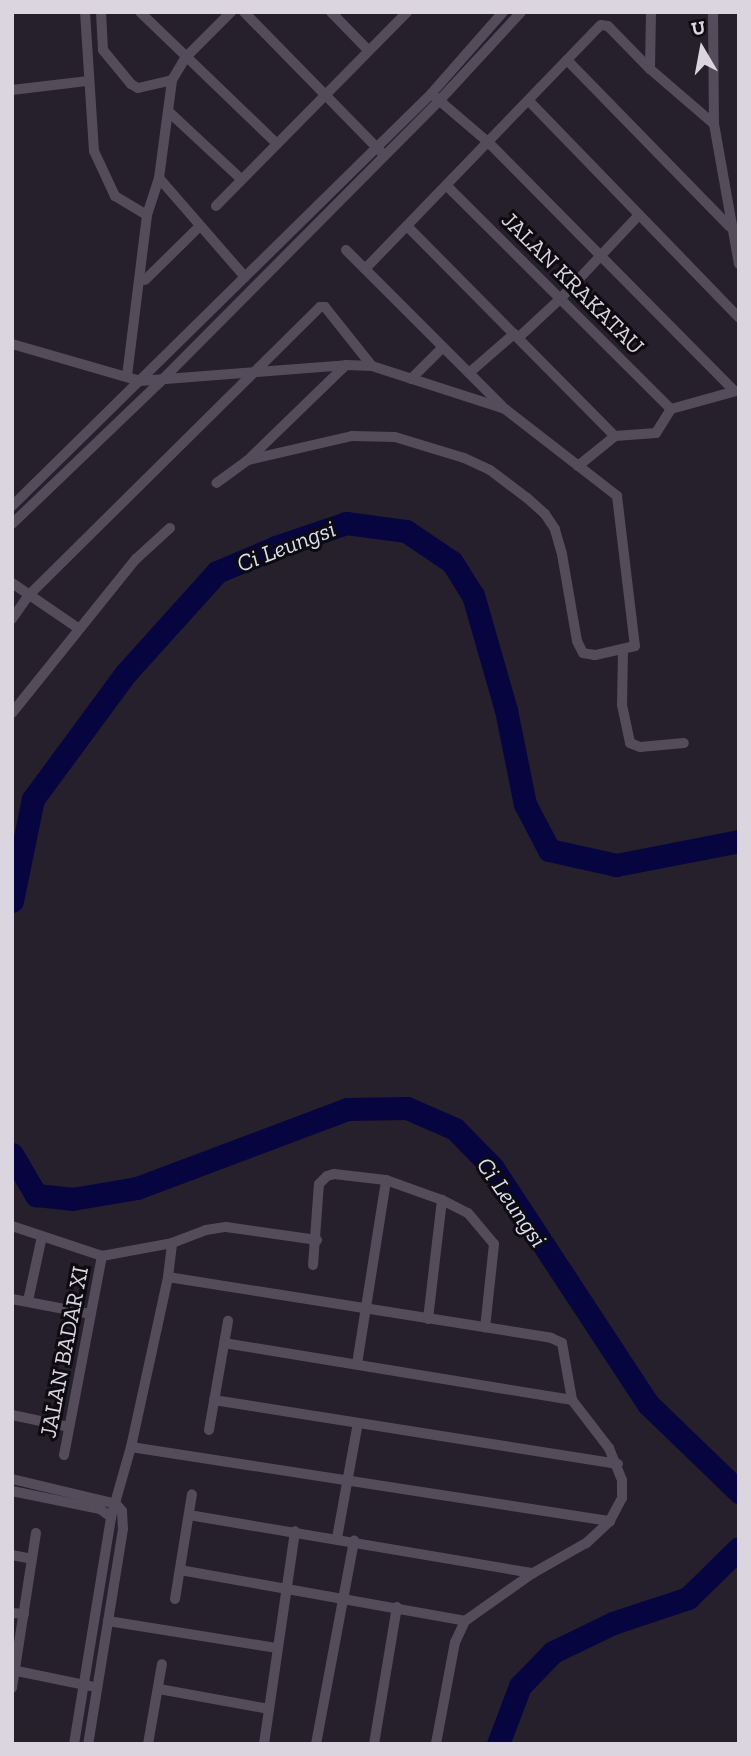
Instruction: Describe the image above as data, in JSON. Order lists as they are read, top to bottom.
{
  "streets": {
    "street": ["JALAN KRAKATAU", "JALAN BADAR XI"]
  },
  "water": ["Ci Leungsi"],
  "north": "top"
}
